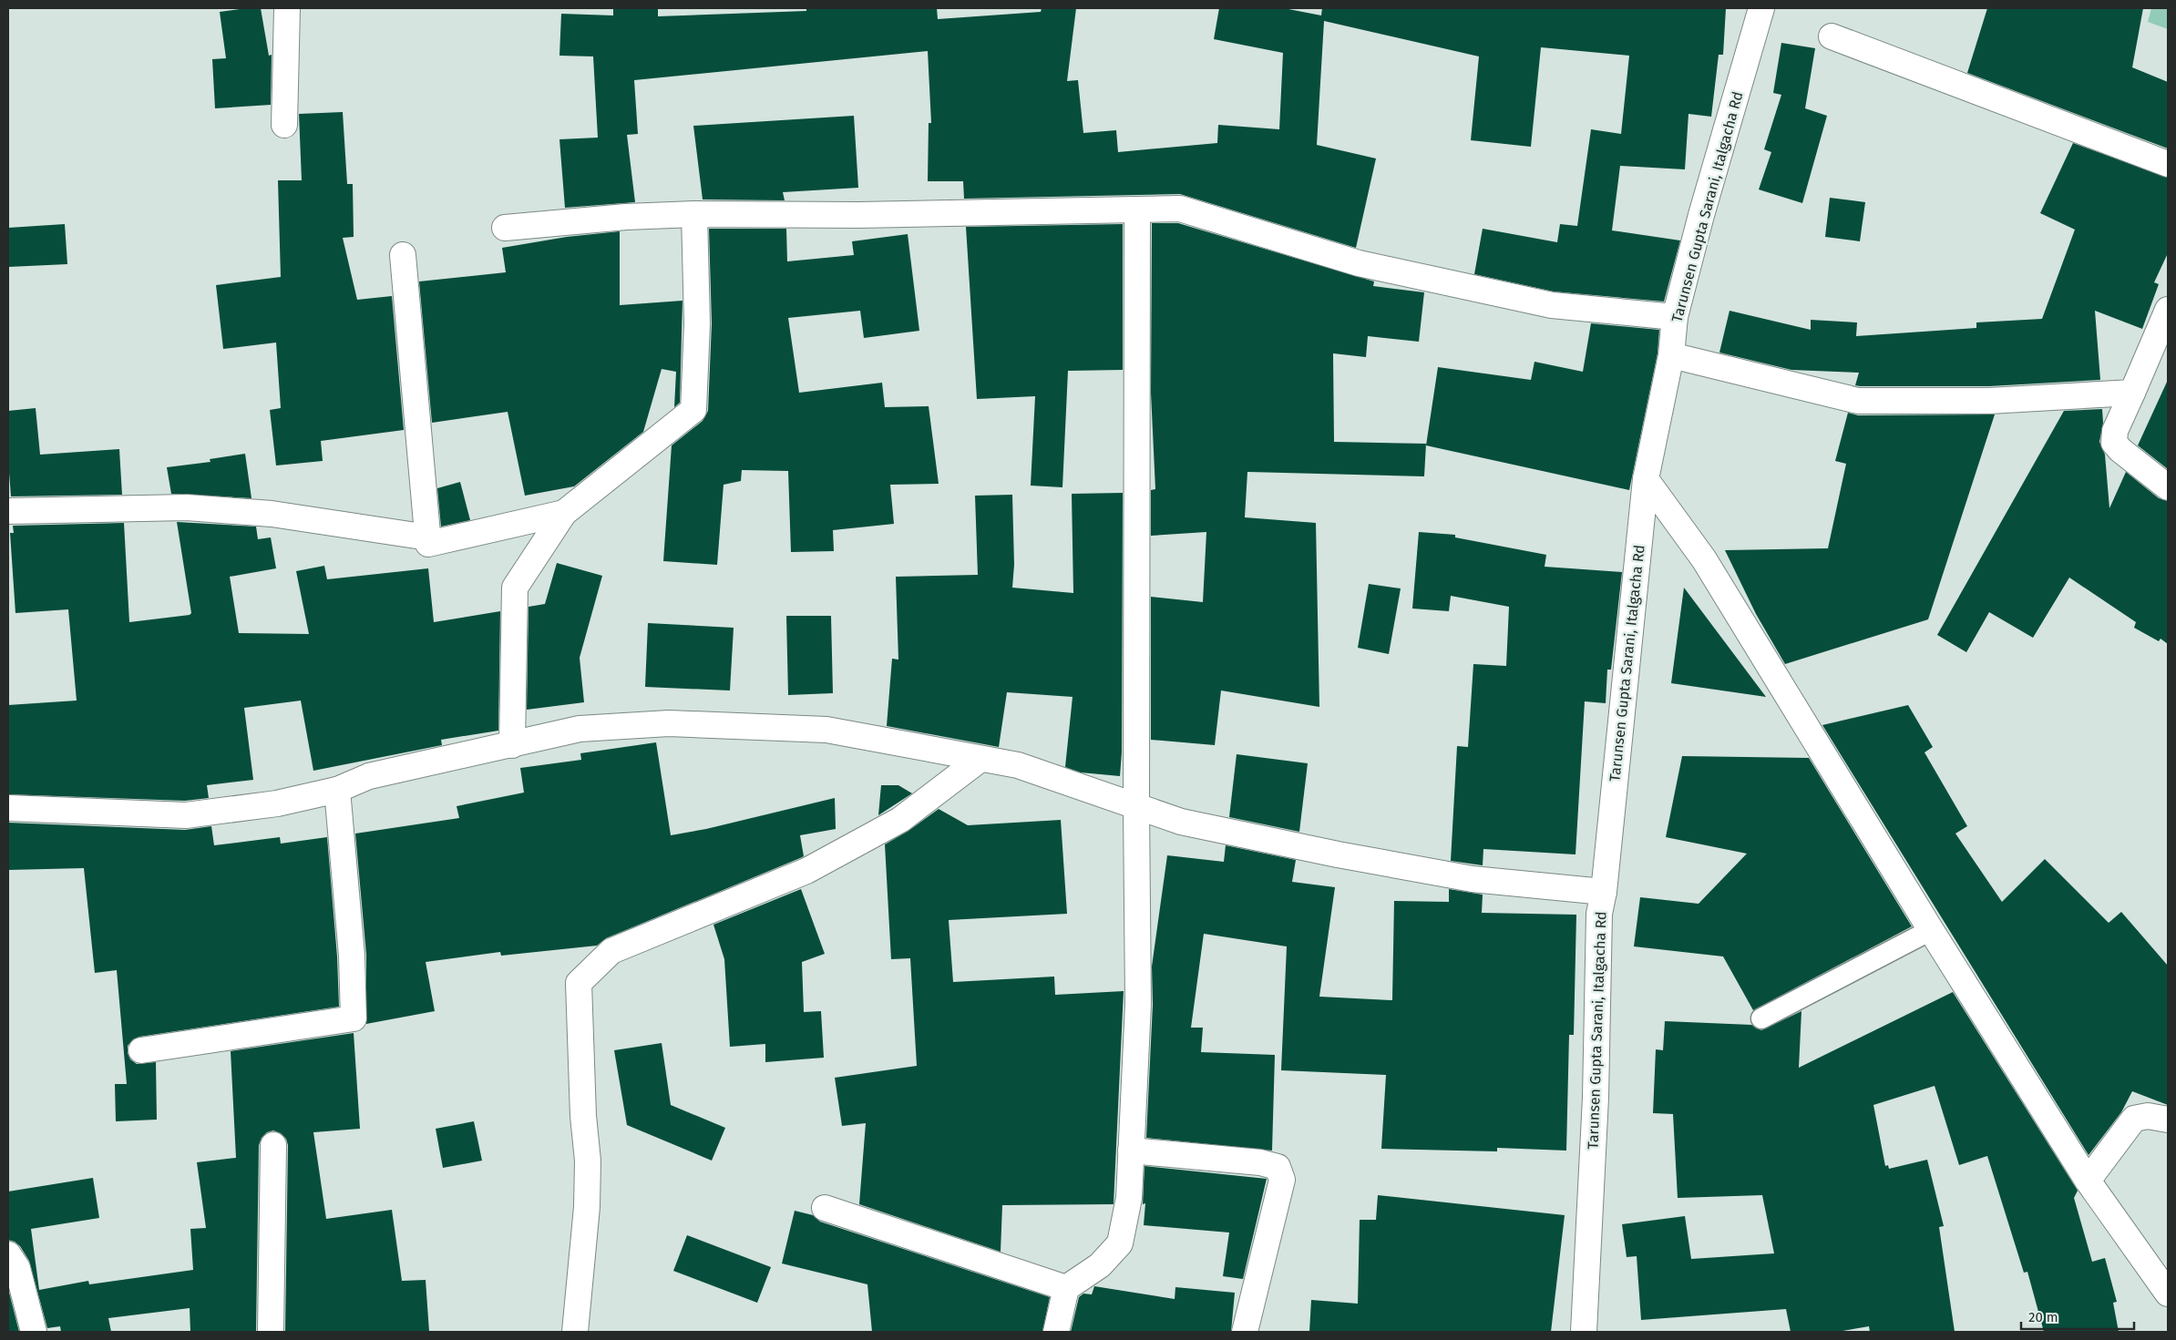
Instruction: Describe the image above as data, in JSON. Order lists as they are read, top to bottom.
{
  "streets": {
    "street": ["Tarunsen Gupta Sarani, Italgacha Rd"]
  },
  "scale_bar": "20 m"
}
